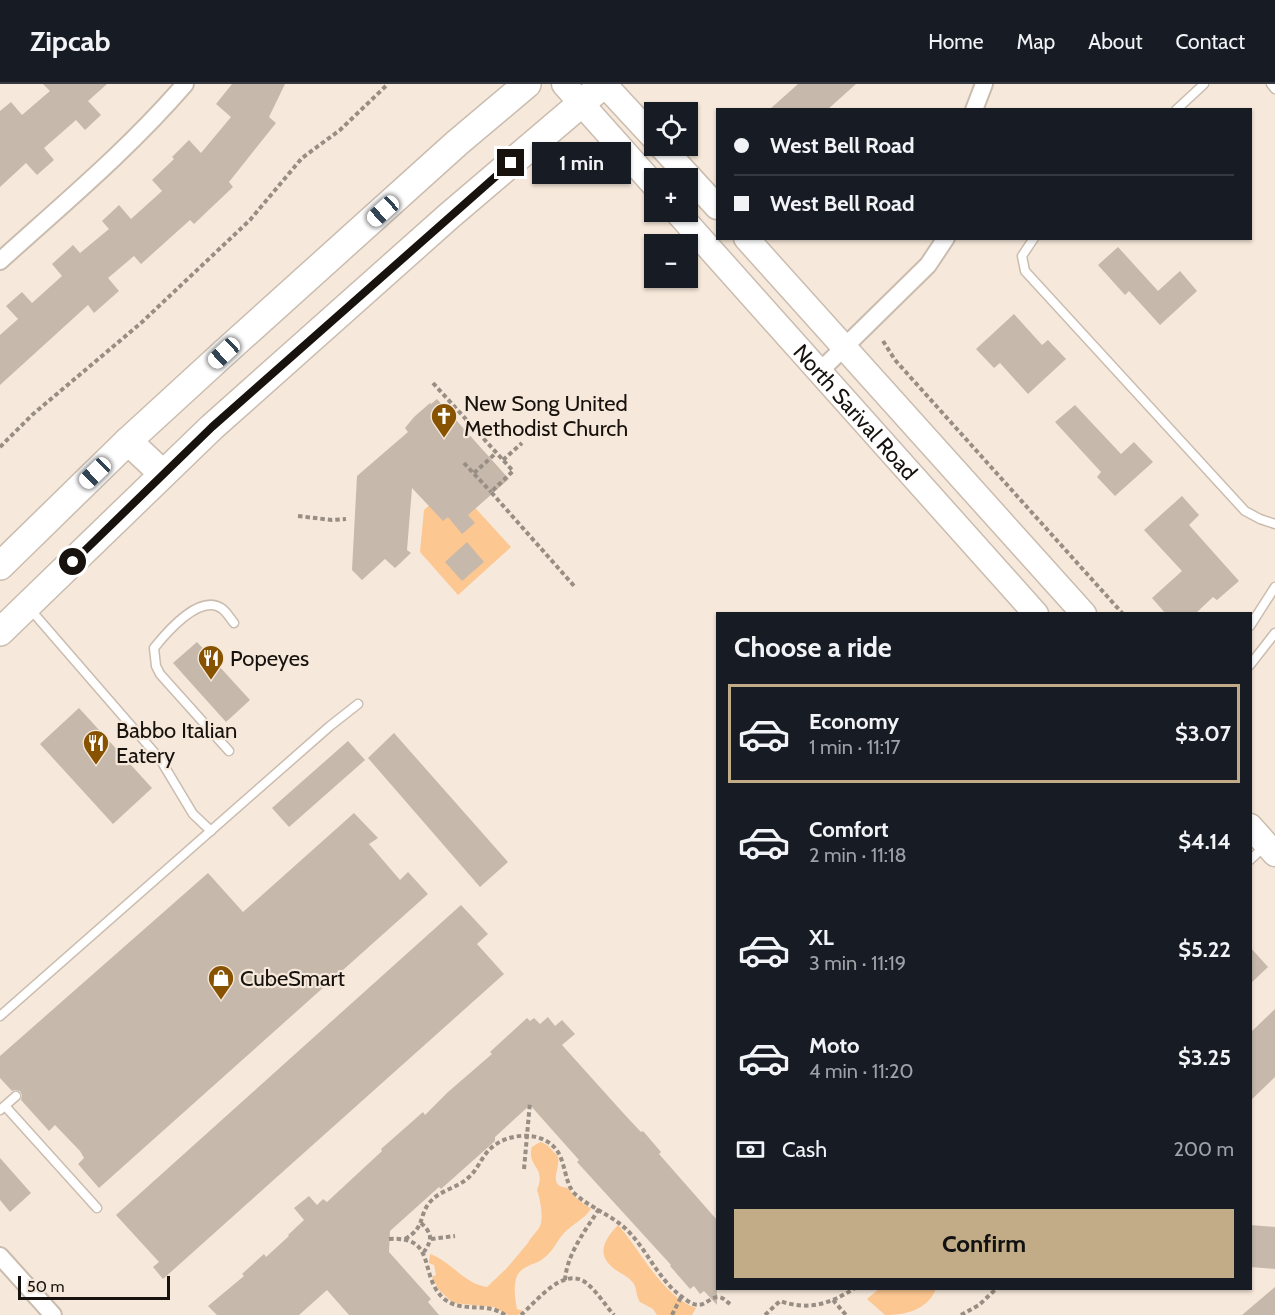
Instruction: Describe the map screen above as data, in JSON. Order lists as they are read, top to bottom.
{
  "streets": {
    "main road": ["North Sarival Road"]
  },
  "places": {
    "church": ["New Song United Methodist Church"],
    "restaurant": ["Popeyes", "Babbo Italian Eatery"],
    "shop": ["CubeSmart"]
  },
  "scale_bar": "50 m",
  "page": {
    "header": "Zipcab",
    "nav": [
      "Home",
      "Map",
      "About",
      "Contact"
    ],
    "map_buttons": ["+", "−"],
    "banner": ["West Bell Road", "West Bell Road"],
    "bubble": "1 min",
    "heading": "Choose a ride",
    "list": [
      {
        "name": "Economy",
        "note": "1 min · 11:17",
        "value": "$3.07"
      },
      {
        "name": "Comfort",
        "note": "2 min · 11:18",
        "value": "$4.14"
      },
      {
        "name": "XL",
        "note": "3 min · 11:19",
        "value": "$5.22"
      },
      {
        "name": "Moto",
        "note": "4 min · 11:20",
        "value": "$3.25"
      }
    ],
    "pay": ["Cash", "200 m"],
    "buttons": "Confirm",
    "scale": "50 m"
  }
}
